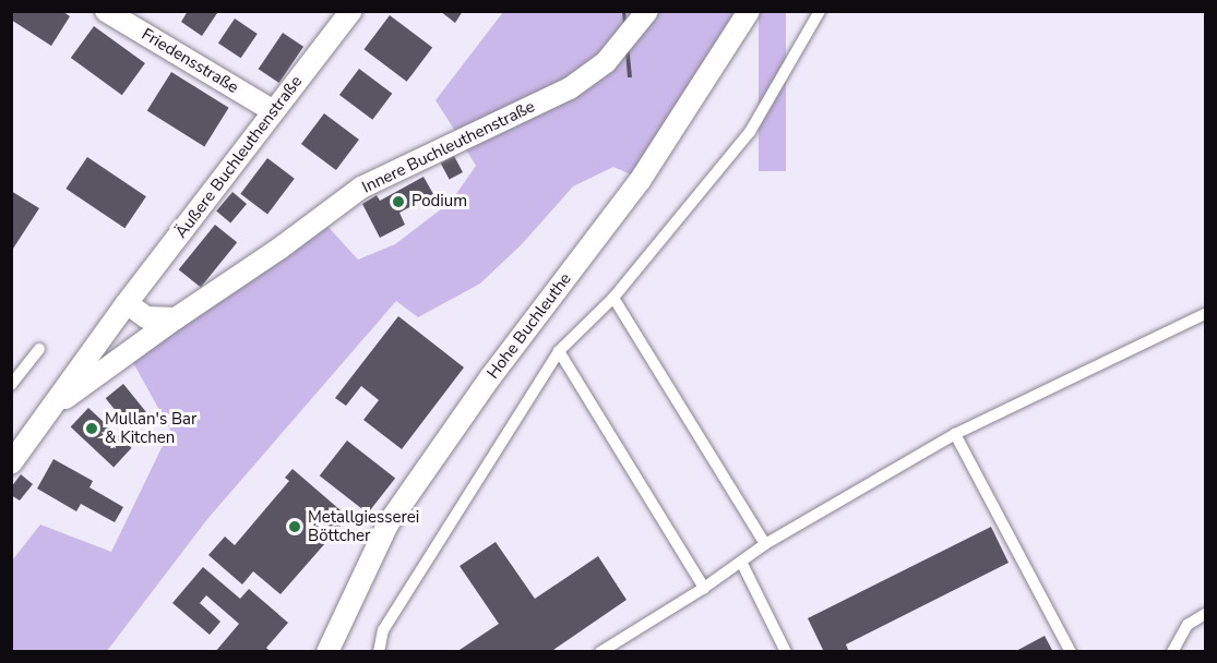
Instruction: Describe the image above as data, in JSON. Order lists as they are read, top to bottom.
{
  "streets": {
    "street": [
      "Friedensstraße",
      "Innere Buchleuthenstraße",
      "Äußere Buchleuthenstraße",
      "Hohe Buchleuthe"
    ]
  },
  "crossings": [
    ["Friedensstraße", "Äußere Buchleuthenstraße"],
    ["Innere Buchleuthenstraße", "Äußere Buchleuthenstraße"]
  ],
  "places": ["Podium", "Mullan's Bar & Kitchen", "Metallgiesserei Böttcher"]
}
